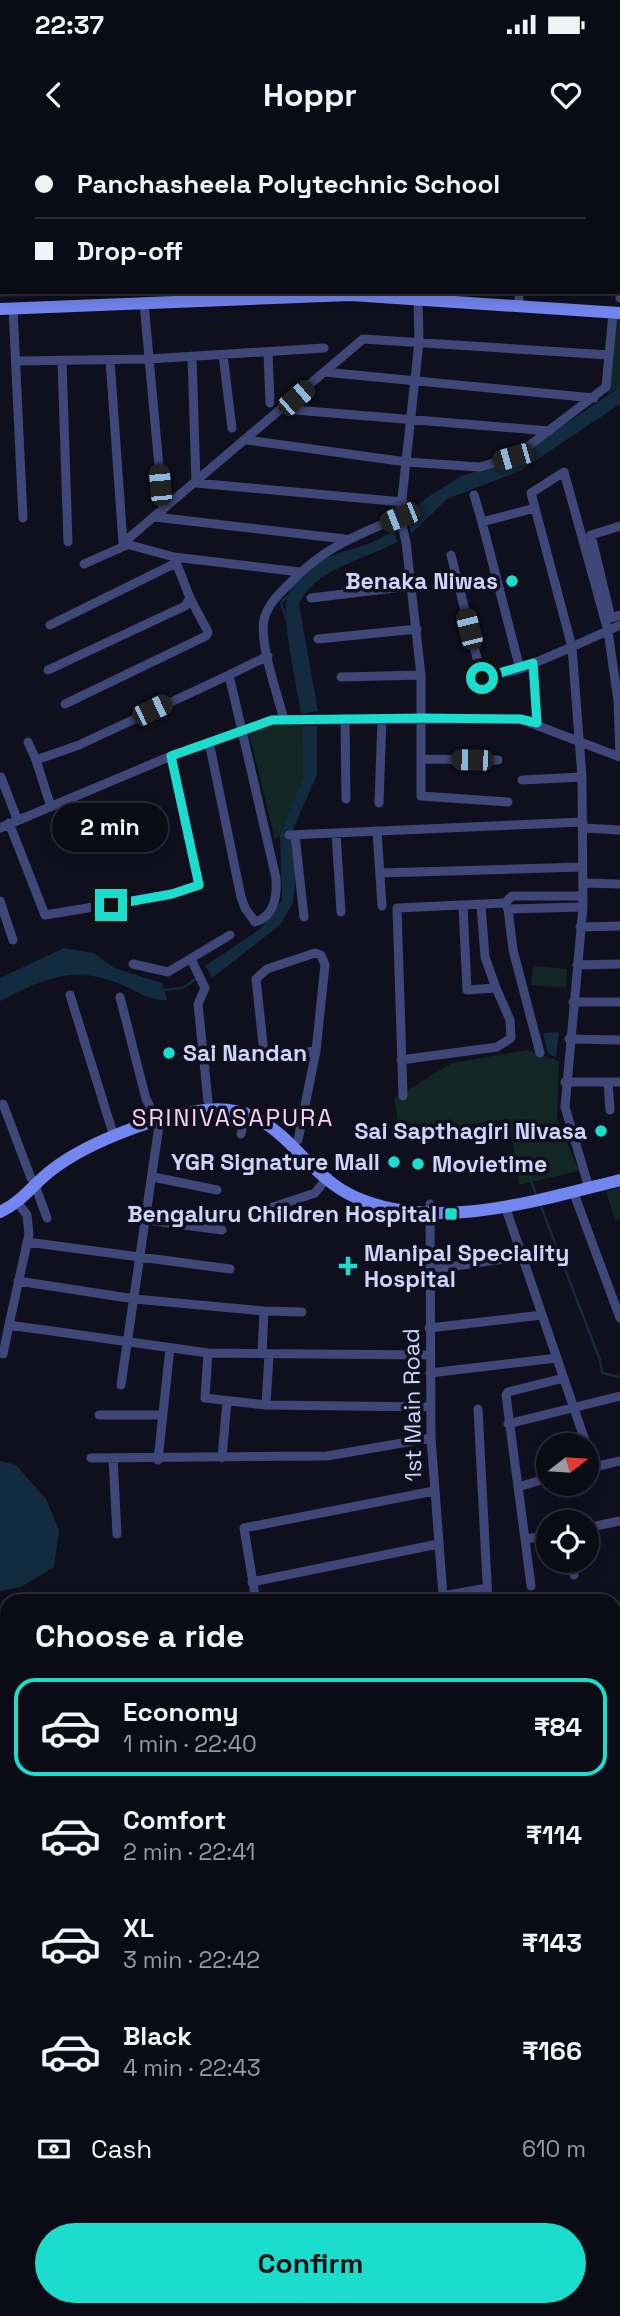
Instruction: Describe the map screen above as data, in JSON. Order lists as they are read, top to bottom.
{
  "streets": {
    "street": ["1st Main Road"]
  },
  "districts": ["SRINIVASAPURA"],
  "places": {
    "other": [
      "Benaka Niwas",
      "Sai Nandan",
      "Sai Sapthagiri Nivasa",
      "YGR Signature Mall",
      "Movietime"
    ],
    "transit": ["Bengaluru Children Hospital"],
    "health": ["Manipal Speciality Hospital"]
  },
  "north": "right",
  "page": {
    "status": "22:37",
    "header": "Hoppr",
    "banner": ["Panchasheela Polytechnic School", "Drop-off"],
    "bubble": "2 min",
    "heading": "Choose a ride",
    "list": [
      {
        "name": "Economy",
        "note": "1 min · 22:40",
        "value": "₹84"
      },
      {
        "name": "Comfort",
        "note": "2 min · 22:41",
        "value": "₹114"
      },
      {
        "name": "XL",
        "note": "3 min · 22:42",
        "value": "₹143"
      },
      {
        "name": "Black",
        "note": "4 min · 22:43",
        "value": "₹166"
      }
    ],
    "pay": ["Cash", "610 m"],
    "buttons": "Confirm"
  }
}
